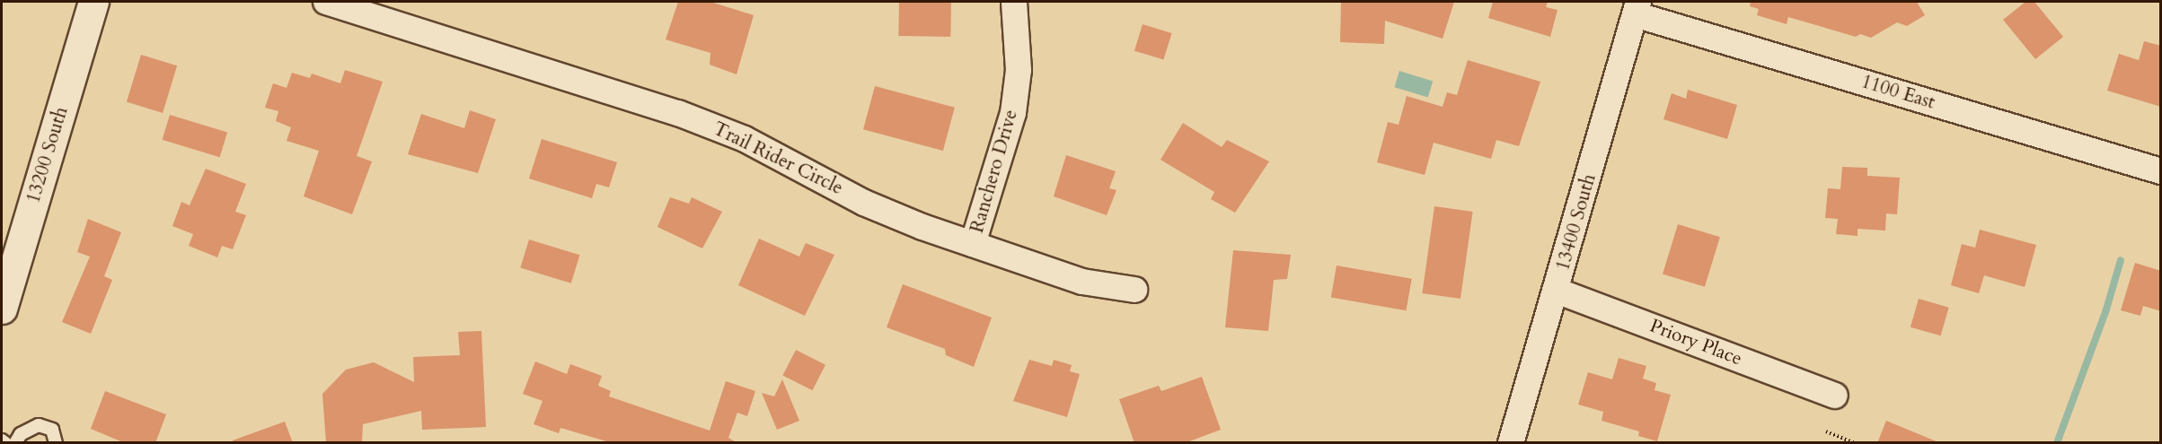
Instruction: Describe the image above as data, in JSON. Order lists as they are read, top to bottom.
{
  "streets": {
    "street": [
      "1100 East",
      "13200 South",
      "Trail Rider Circle",
      "Ranchero Drive",
      "13400 South",
      "Priory Place"
    ]
  },
  "crossings": [
    ["1100 East", "13400 South"],
    ["Trail Rider Circle", "Ranchero Drive"],
    ["13400 South", "Priory Place"]
  ]
}
